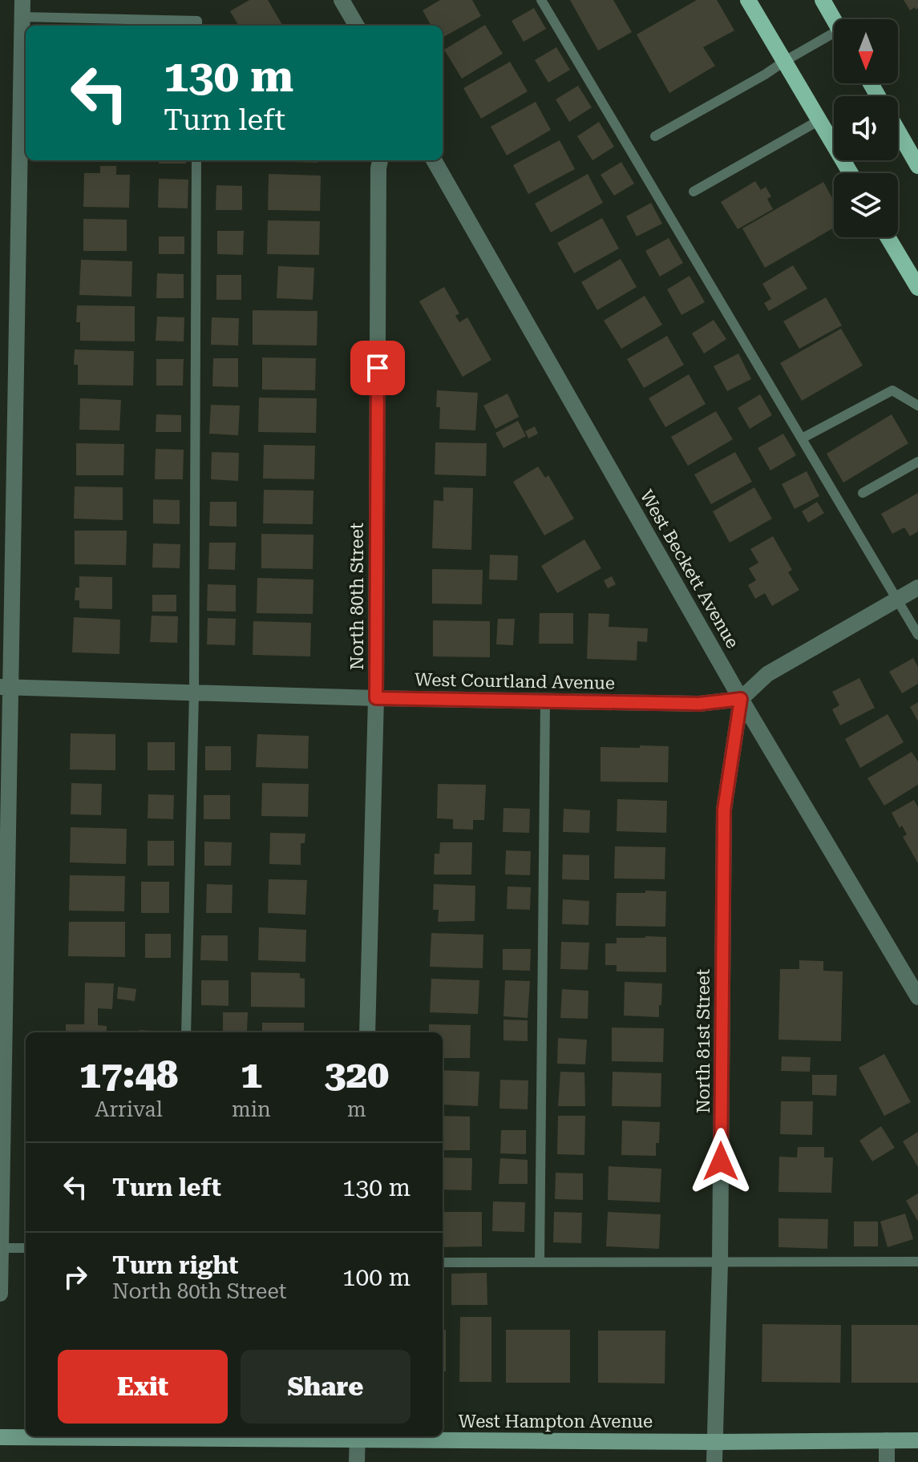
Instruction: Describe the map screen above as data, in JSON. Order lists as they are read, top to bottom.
{
  "streets": {
    "main road": ["West Hampton Avenue"],
    "street": [
      "West Beckett Avenue",
      "North 80th Street",
      "West Courtland Avenue",
      "North 81st Street"
    ]
  },
  "crossings": [
    ["West Beckett Avenue", "West Courtland Avenue"],
    ["West Beckett Avenue", "North 81st Street"],
    ["North 80th Street", "West Courtland Avenue"],
    ["West Courtland Avenue", "North 81st Street"],
    ["North 81st Street", "West Hampton Avenue"]
  ],
  "north": "bottom",
  "page": {
    "turn": ["130 m", "Turn left"],
    "eta": [
      "17:48",
      "Arrival",
      "1",
      "min",
      "320",
      "m"
    ],
    "list": [
      {
        "name": "Turn left",
        "value": "130 m"
      },
      {
        "name": "Turn right",
        "note": "North 80th Street",
        "value": "100 m"
      }
    ],
    "buttons": ["Exit", "Share"]
  }
}
